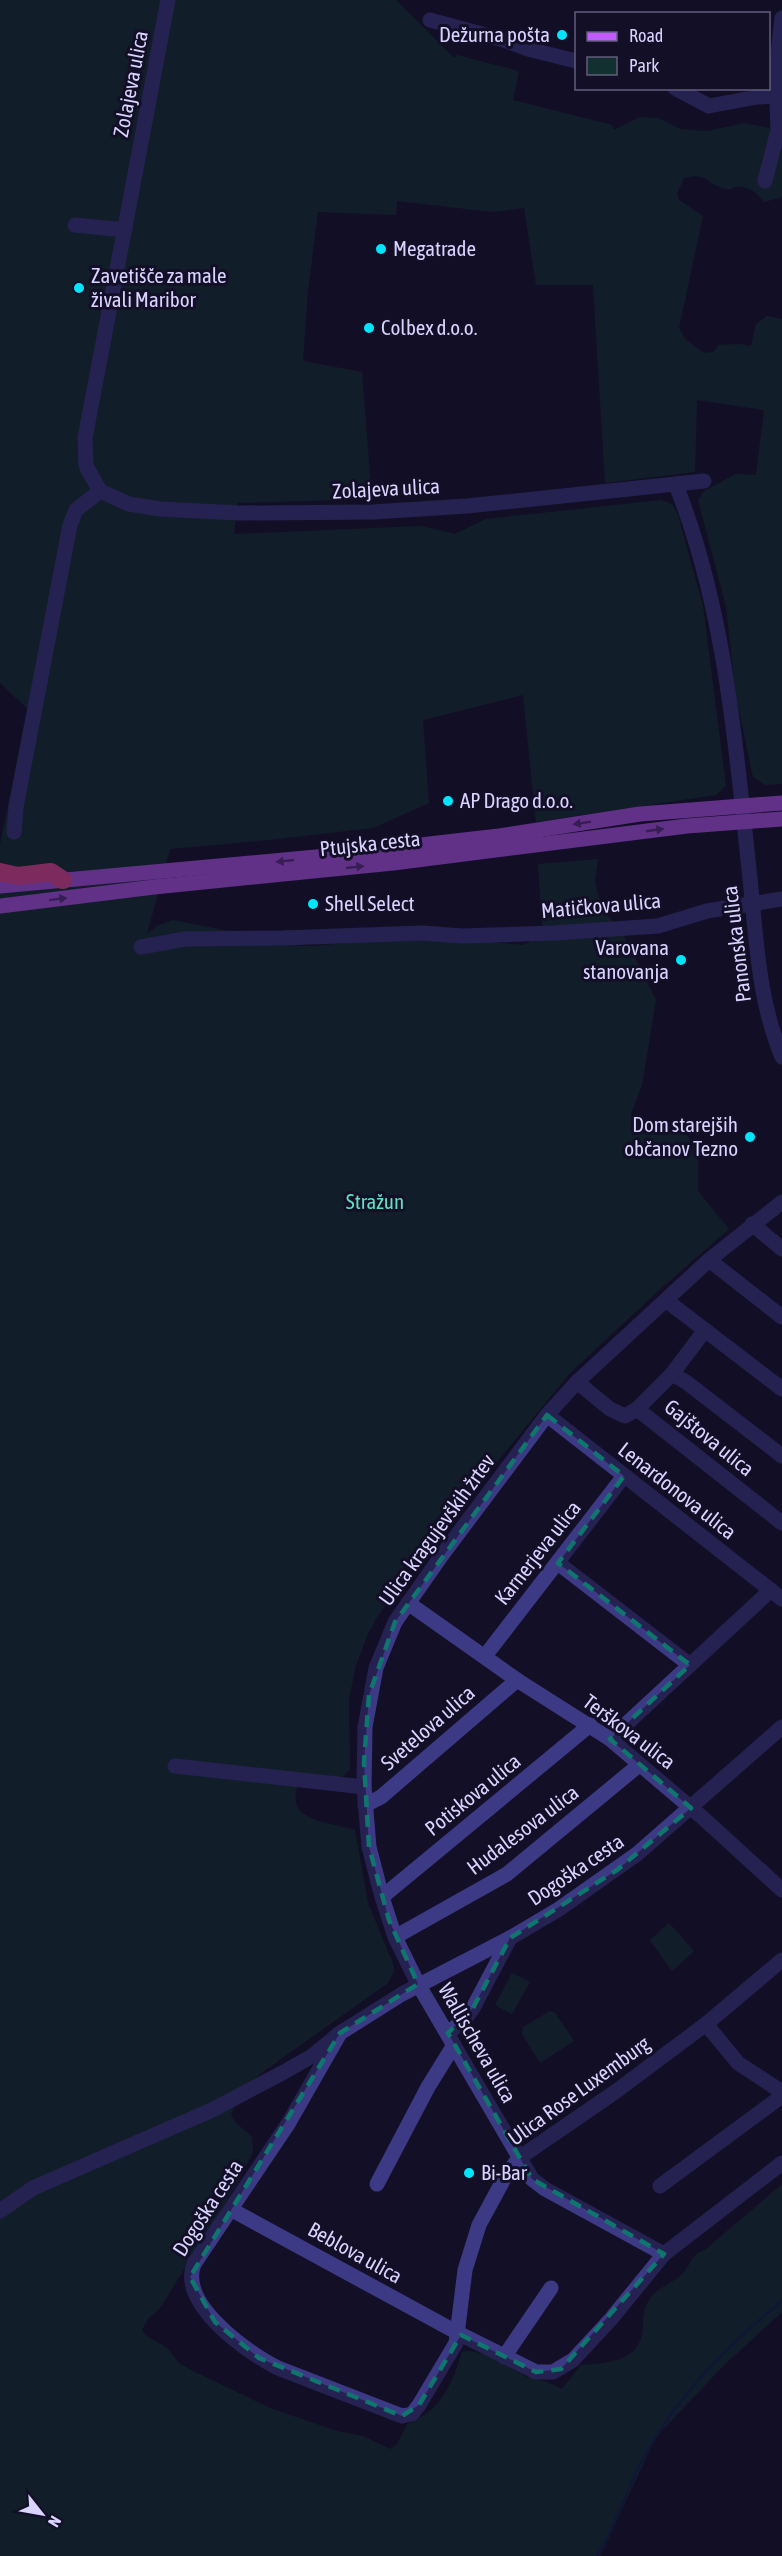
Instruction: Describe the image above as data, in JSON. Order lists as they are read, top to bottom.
{
  "streets": {
    "main road": ["Ptujska cesta"],
    "street": [
      "Zolajeva ulica",
      "Matičkova ulica",
      "Panonska ulica",
      "Gajštova ulica",
      "Lenardonova ulica",
      "Ulica kragujevških žrtev",
      "Karnerjeva ulica",
      "Svetelova ulica",
      "Terškova ulica",
      "Potiskova ulica",
      "Hudalesova ulica",
      "Dogoška cesta",
      "Wallischeva ulica",
      "Ulica Rose Luxemburg",
      "Beblova ulica"
    ]
  },
  "crossings": [
    ["Ptujska cesta", "Panonska ulica"],
    ["Matičkova ulica", "Panonska ulica"],
    ["Lenardonova ulica", "Ulica kragujevških žrtev"],
    ["Lenardonova ulica", "Karnerjeva ulica"],
    ["Ulica kragujevških žrtev", "Svetelova ulica"],
    ["Ulica kragujevških žrtev", "Terškova ulica"],
    ["Ulica kragujevških žrtev", "Potiskova ulica"],
    ["Ulica kragujevških žrtev", "Hudalesova ulica"],
    ["Ulica kragujevških žrtev", "Dogoška cesta"],
    ["Ulica kragujevških žrtev", "Wallischeva ulica"],
    ["Karnerjeva ulica", "Terškova ulica"],
    ["Svetelova ulica", "Terškova ulica"],
    ["Terškova ulica", "Potiskova ulica"],
    ["Terškova ulica", "Hudalesova ulica"],
    ["Terškova ulica", "Dogoška cesta"],
    ["Dogoška cesta", "Wallischeva ulica"],
    ["Dogoška cesta", "Ulica Rose Luxemburg"],
    ["Dogoška cesta", "Beblova ulica"],
    ["Wallischeva ulica", "Ulica Rose Luxemburg"],
    ["Wallischeva ulica", "Beblova ulica"],
    ["Ulica Rose Luxemburg", "Beblova ulica"]
  ],
  "parks": ["Stražun"],
  "places": [
    "Dežurna pošta",
    "Megatrade",
    "Zavetišče za male živali Maribor",
    "Colbex d.o.o.",
    "AP Drago d.o.o.",
    "Shell Select",
    "Varovana stanovanja",
    "Dom starejših občanov Tezno",
    "Bi-Bar"
  ],
  "legend": ["Road", "Park"],
  "north": "bottom right"
}
